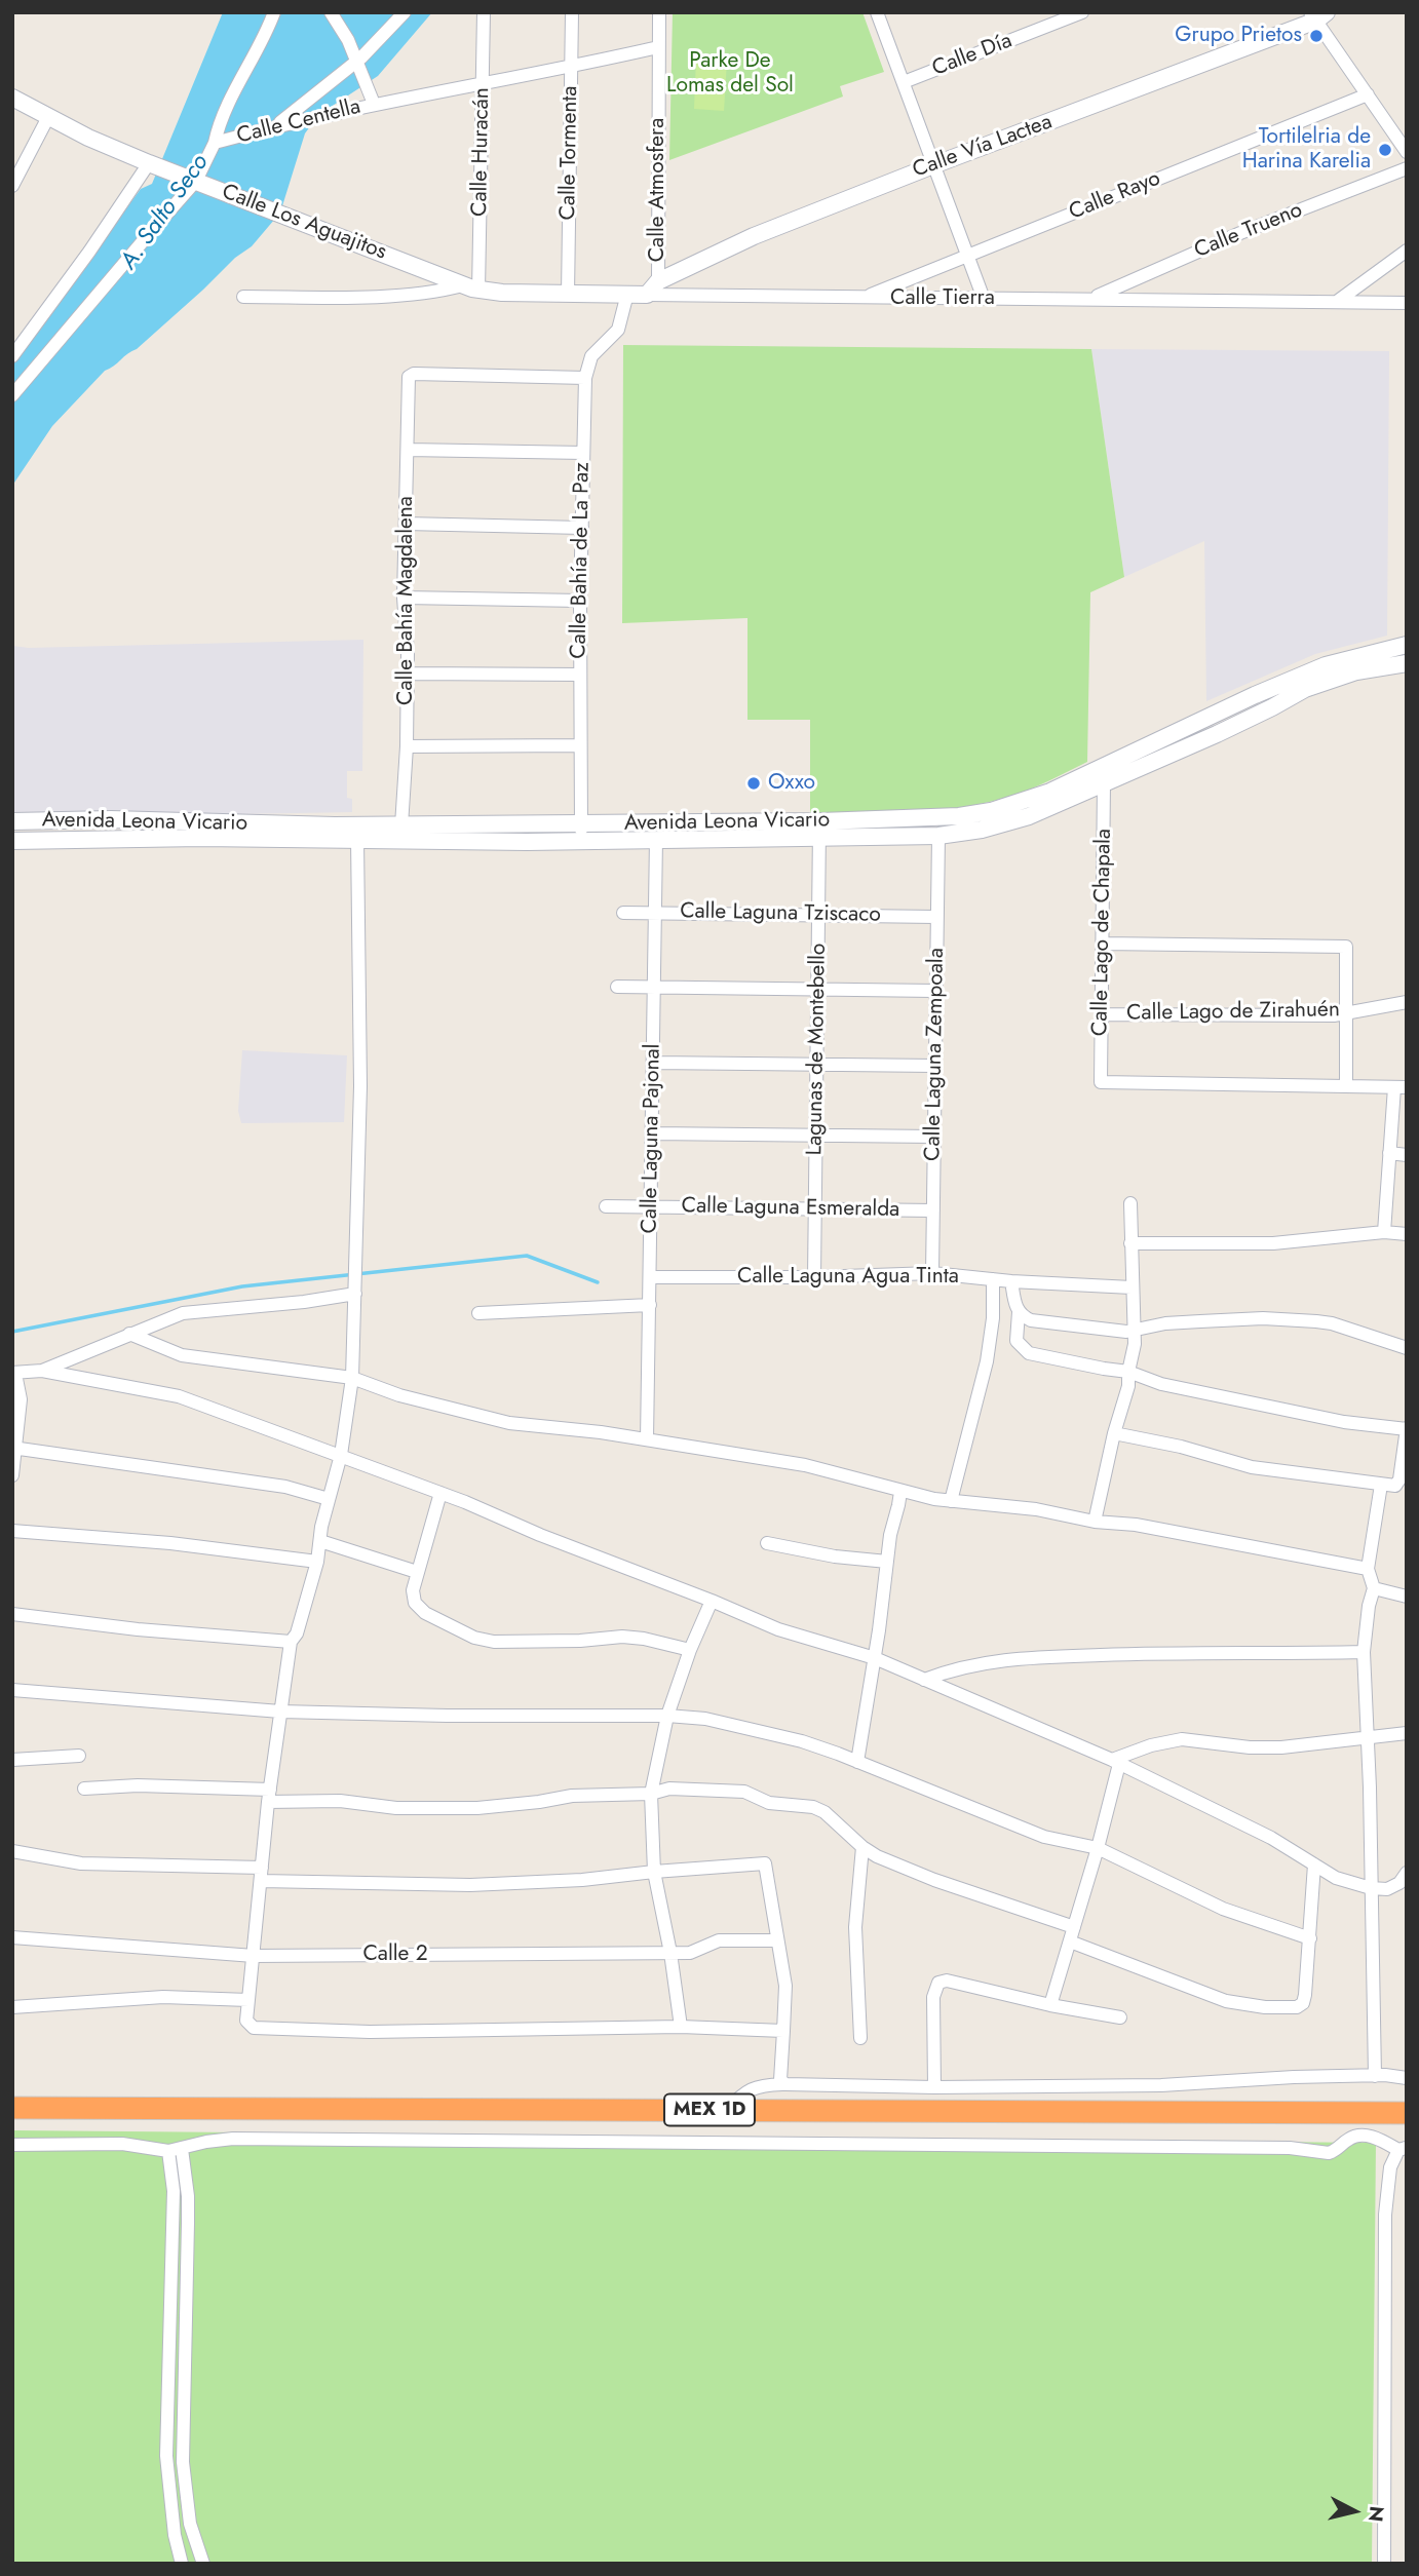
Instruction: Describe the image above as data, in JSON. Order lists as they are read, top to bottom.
{
  "streets": {
    "highway": ["MEX 1D"],
    "street": [
      "Calle Día",
      "Calle Centella",
      "Calle Vía Lactea",
      "Calle Huracán",
      "Calle Tormenta",
      "Calle Atmosfera",
      "Calle Rayo",
      "Calle Los Aguajitos",
      "Calle Trueno",
      "Calle Tierra",
      "Calle Bahía de La Paz",
      "Calle Bahía Magdalena",
      "Avenida Leona Vicario",
      "Calle Laguna Tziscaco",
      "Calle Lago de Chapala",
      "Calle Lago de Zirahuén",
      "Lagunas de Montebello",
      "Calle Laguna Zempoala",
      "Calle Laguna Pajonal",
      "Calle Laguna Esmeralda",
      "Calle Laguna Agua Tinta",
      "Calle 2"
    ]
  },
  "crossings": [
    ["Calle Centella", "Calle Huracán"],
    ["Calle Centella", "Calle Tormenta"],
    ["Calle Centella", "Calle Atmosfera"],
    ["Calle Centella", "Calle Los Aguajitos"],
    ["Calle Vía Lactea", "Calle Atmosfera"],
    ["Calle Vía Lactea", "Calle Tierra"],
    ["Calle Huracán", "Calle Los Aguajitos"],
    ["Calle Huracán", "Calle Tierra"],
    ["Calle Tormenta", "Calle Tierra"],
    ["Calle Rayo", "Calle Tierra"],
    ["Calle Los Aguajitos", "Calle Tierra"],
    ["Calle Trueno", "Calle Tierra"],
    ["Calle Tierra", "Calle Bahía de La Paz"],
    ["Calle Bahía de La Paz", "Calle Bahía Magdalena"],
    ["Calle Bahía de La Paz", "Avenida Leona Vicario"],
    ["Calle Bahía Magdalena", "Avenida Leona Vicario"],
    ["Avenida Leona Vicario", "Calle Lago de Chapala"],
    ["Avenida Leona Vicario", "Lagunas de Montebello"],
    ["Avenida Leona Vicario", "Calle Laguna Zempoala"],
    ["Avenida Leona Vicario", "Calle Laguna Pajonal"],
    ["Calle Laguna Tziscaco", "Lagunas de Montebello"],
    ["Calle Laguna Tziscaco", "Calle Laguna Zempoala"],
    ["Calle Laguna Tziscaco", "Calle Laguna Pajonal"],
    ["Calle Lago de Chapala", "Calle Lago de Zirahuén"],
    ["Lagunas de Montebello", "Calle Laguna Esmeralda"],
    ["Lagunas de Montebello", "Calle Laguna Agua Tinta"],
    ["Calle Laguna Zempoala", "Calle Laguna Esmeralda"],
    ["Calle Laguna Zempoala", "Calle Laguna Agua Tinta"],
    ["Calle Laguna Pajonal", "Calle Laguna Esmeralda"],
    ["Calle Laguna Pajonal", "Calle Laguna Agua Tinta"]
  ],
  "water": ["A. Salto Seco"],
  "parks": ["Parke De Lomas del Sol"],
  "places": ["Grupo Prietos", "Tortilelria de Harina Karelia", "Oxxo"],
  "north": "right"
}
